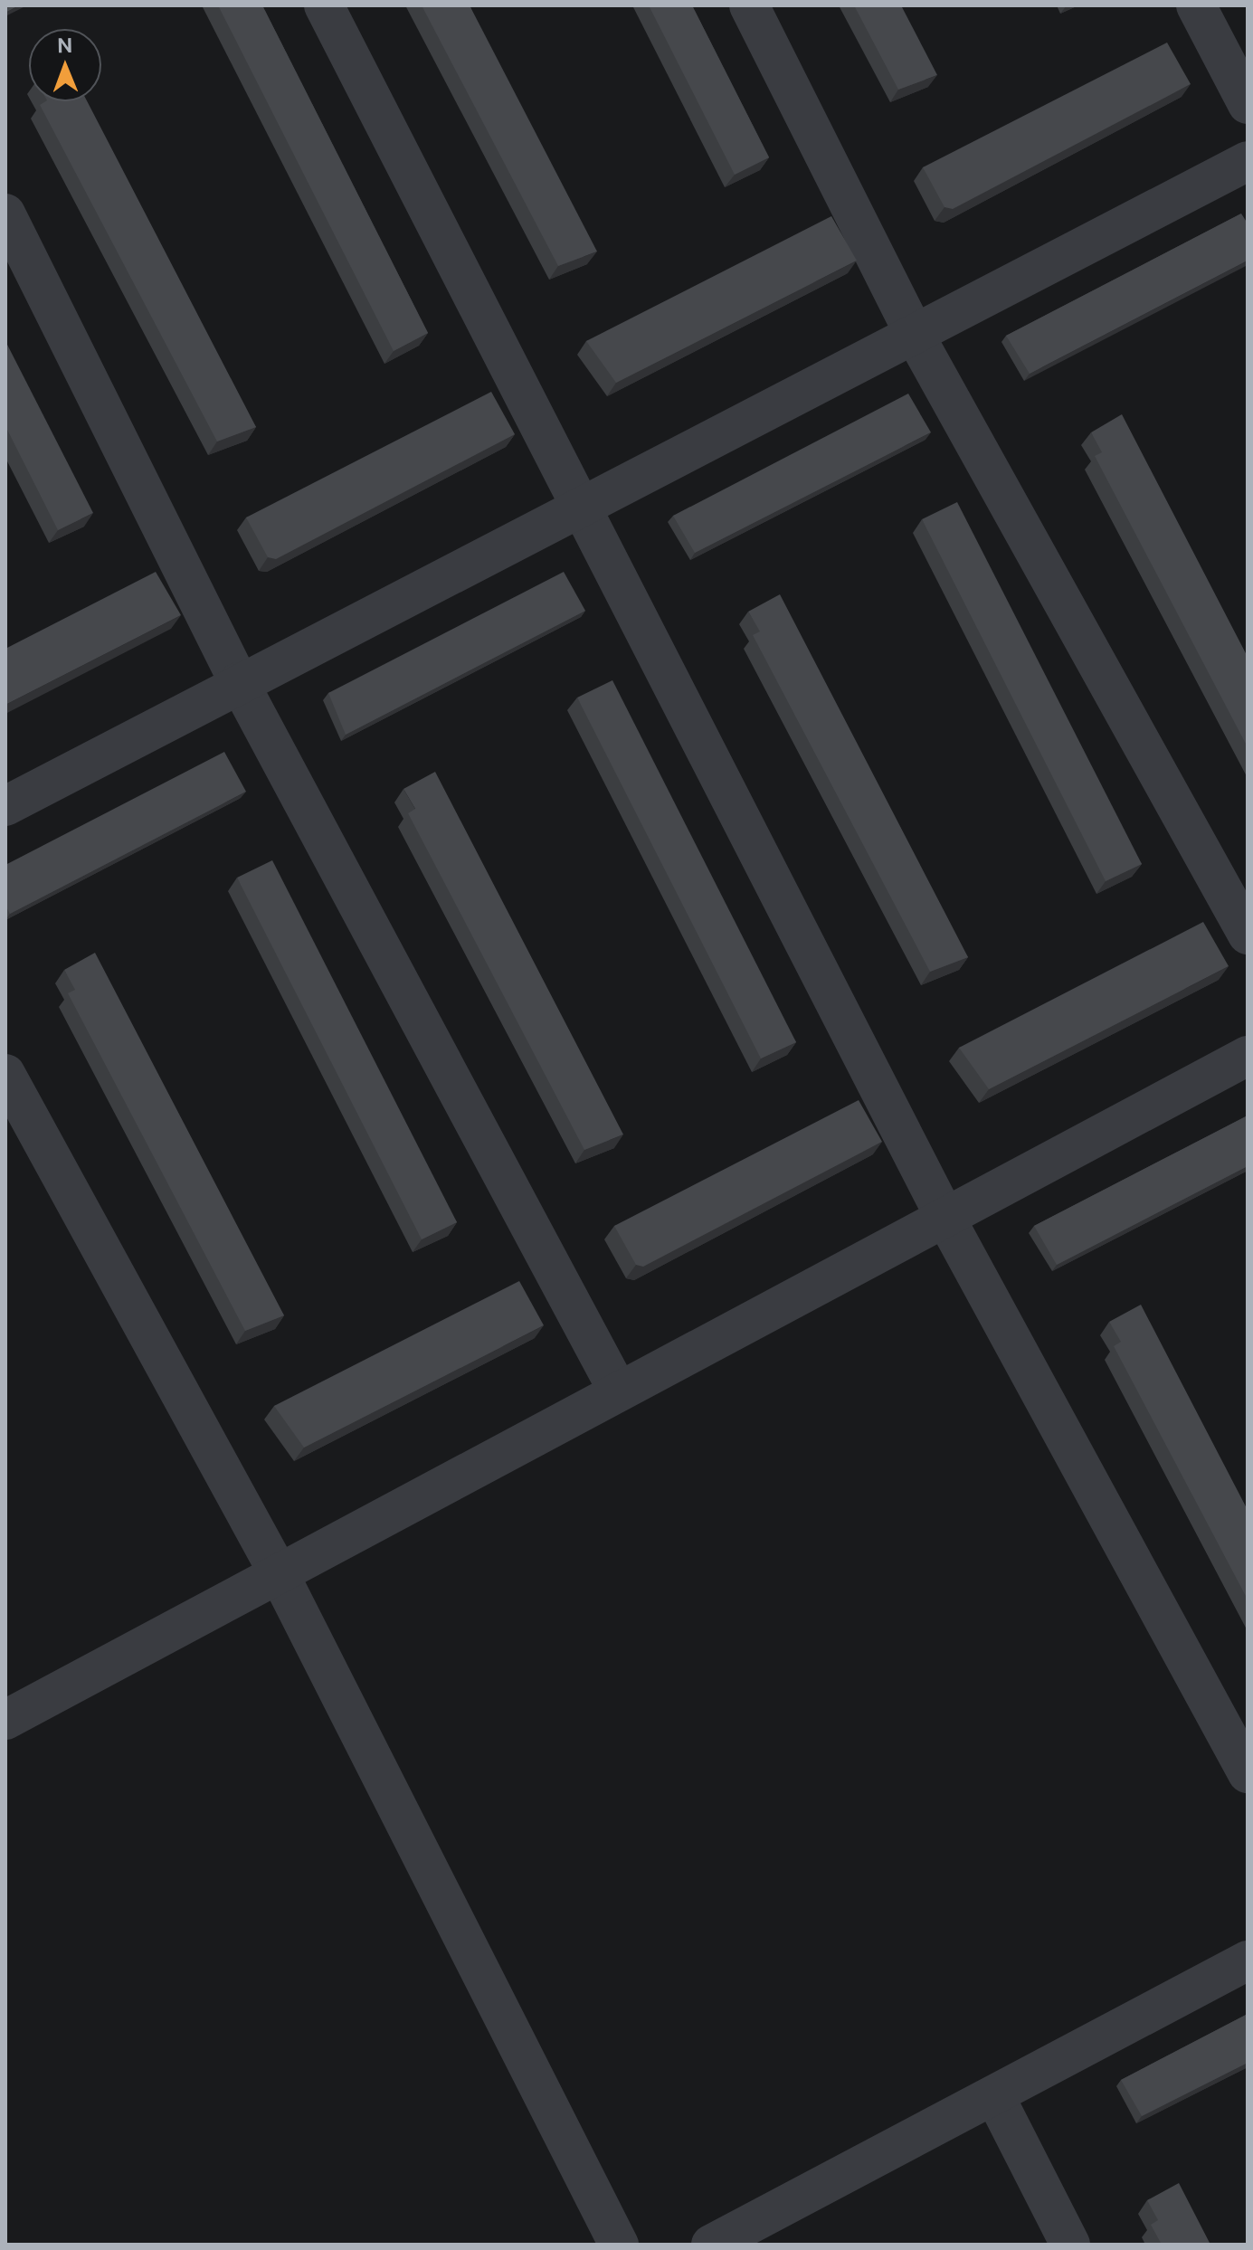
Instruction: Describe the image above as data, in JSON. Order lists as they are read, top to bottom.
{
  "north": "top"
}
